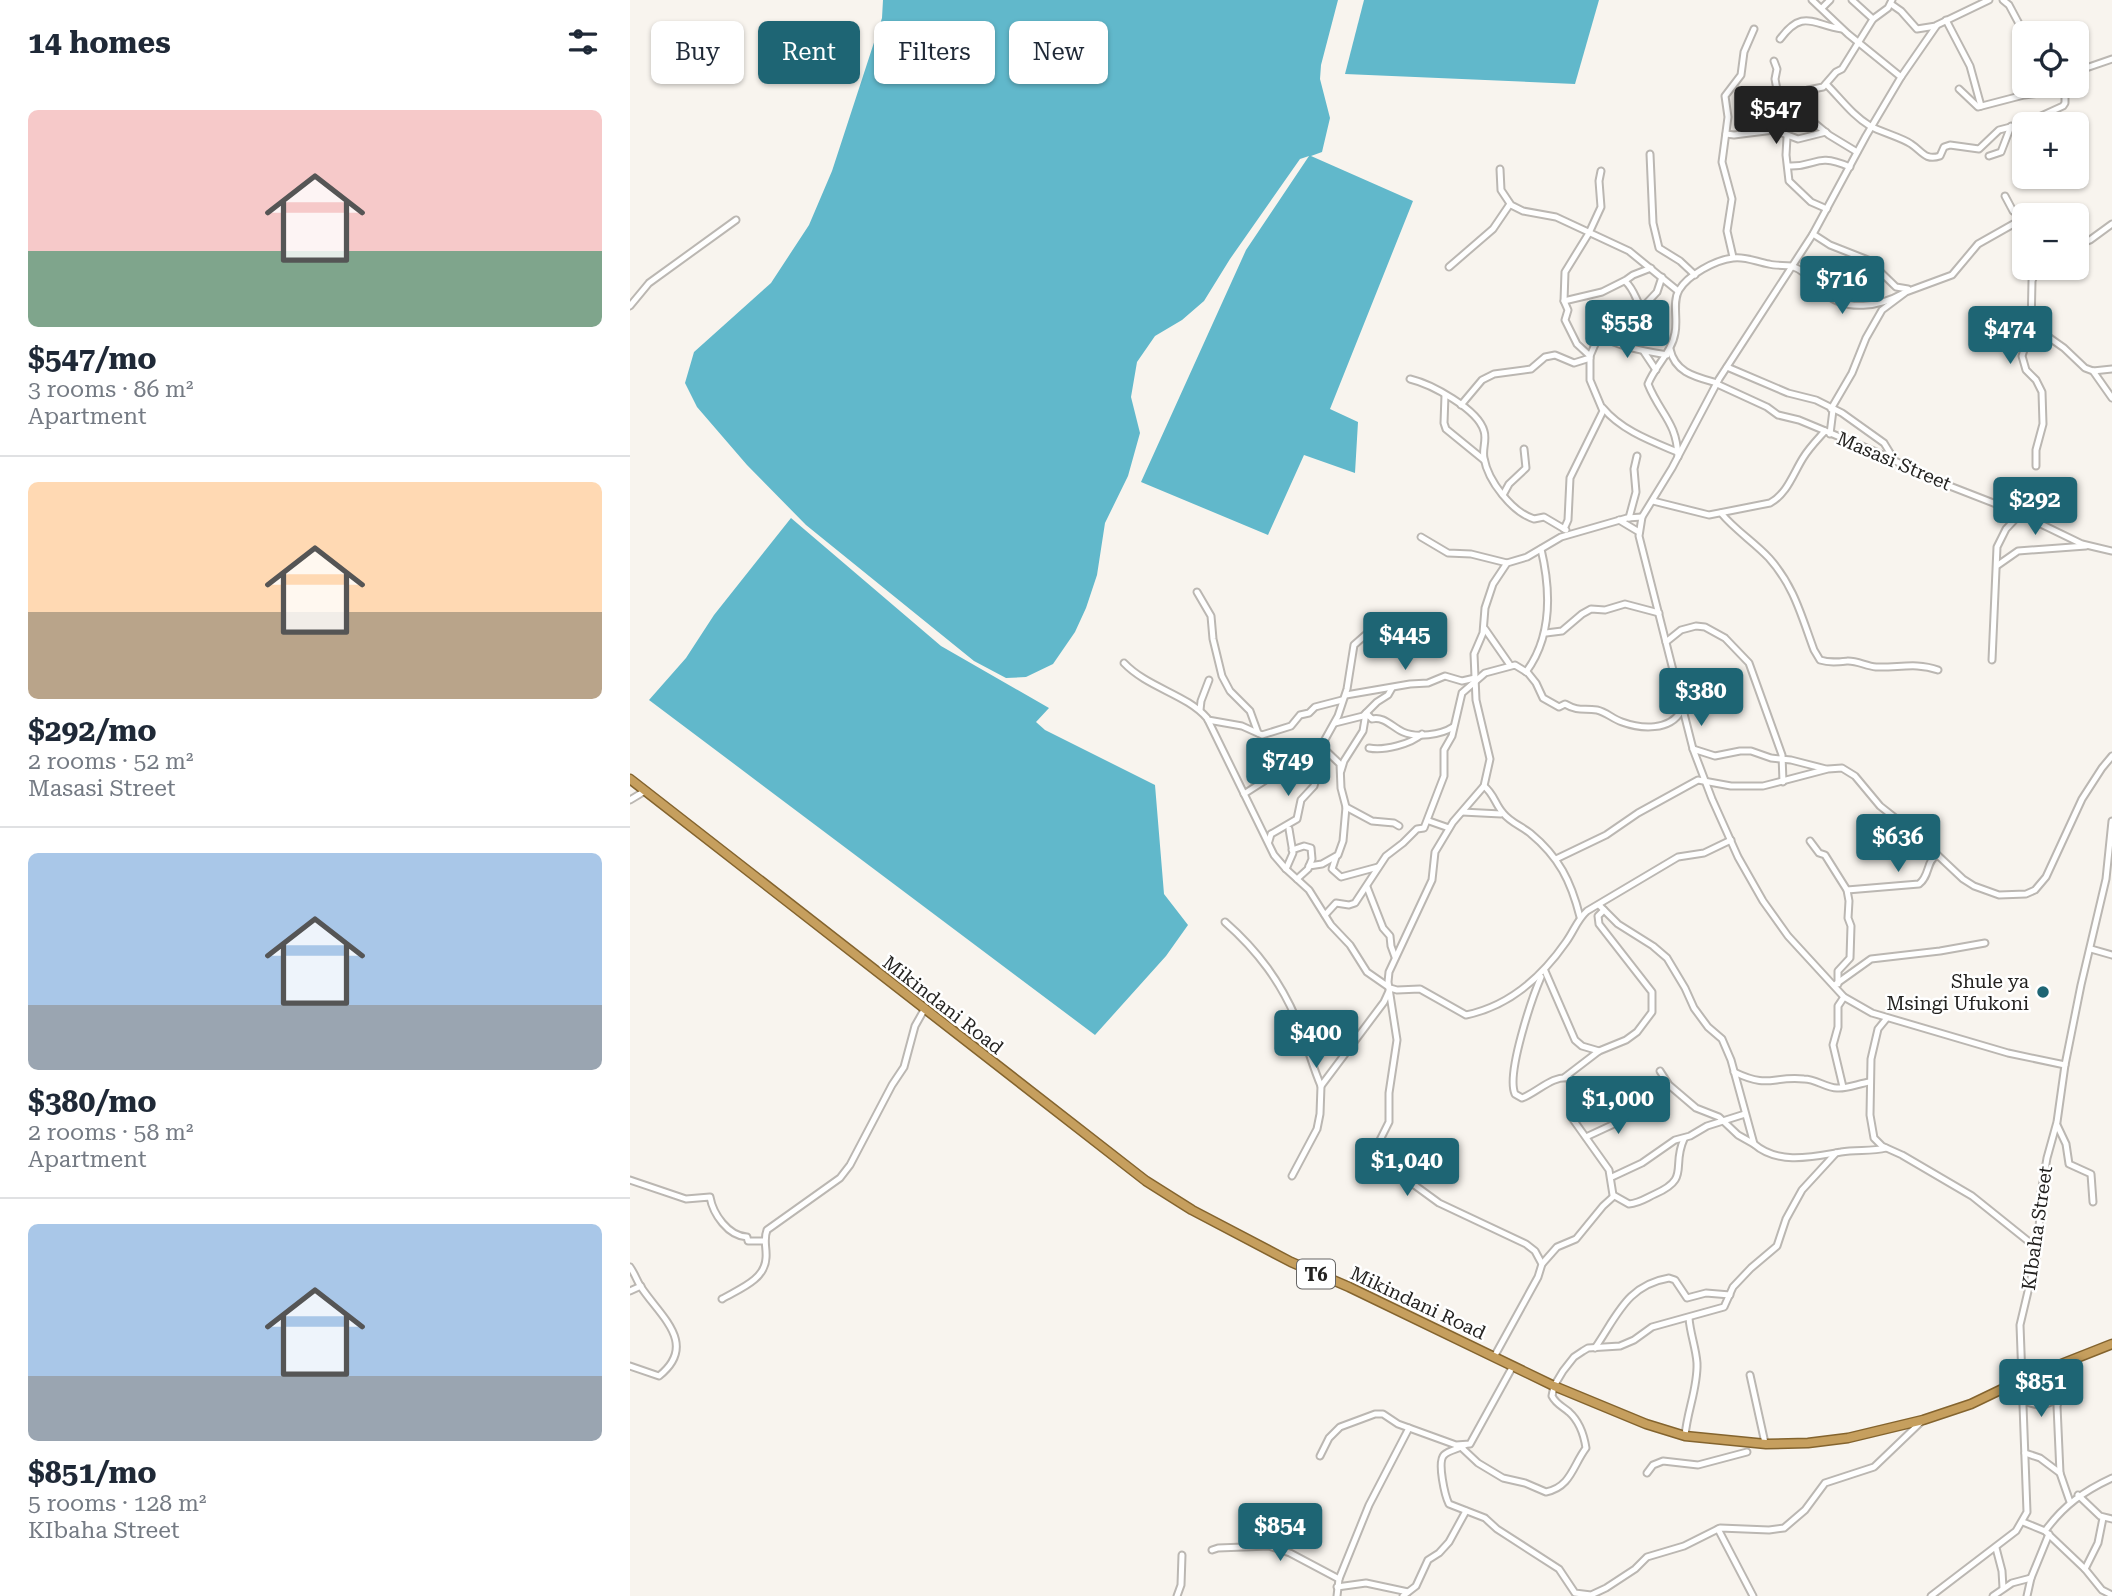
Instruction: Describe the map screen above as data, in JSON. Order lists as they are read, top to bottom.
{
  "streets": {
    "highway": ["Mikindani Road", "T6"],
    "street": ["Masasi Street", "KIbaha Street"]
  },
  "crossings": [
    ["Mikindani Road", "KIbaha Street"]
  ],
  "places": ["Shule ya Msingi Ufukoni"],
  "page": {
    "heading": "14 homes",
    "map_buttons": ["+", "−"],
    "chip": [
      "Buy",
      "Rent",
      "Filters",
      "New"
    ],
    "list": [
      {
        "name": "$547/mo",
        "note": "3 rooms · 86 m² · Apartment"
      },
      {
        "name": "$292/mo",
        "note": "2 rooms · 52 m² · Masasi Street"
      },
      {
        "name": "$380/mo",
        "note": "2 rooms · 58 m² · Apartment"
      },
      {
        "name": "$851/mo",
        "note": "5 rooms · 128 m² · KIbaha Street"
      }
    ],
    "price": [
      "$547",
      "$716",
      "$558",
      "$474",
      "$292",
      "$445",
      "$380",
      "$749",
      "$636",
      "$400",
      "$1,000",
      "$1,040",
      "$851",
      "$854"
    ]
  }
}
